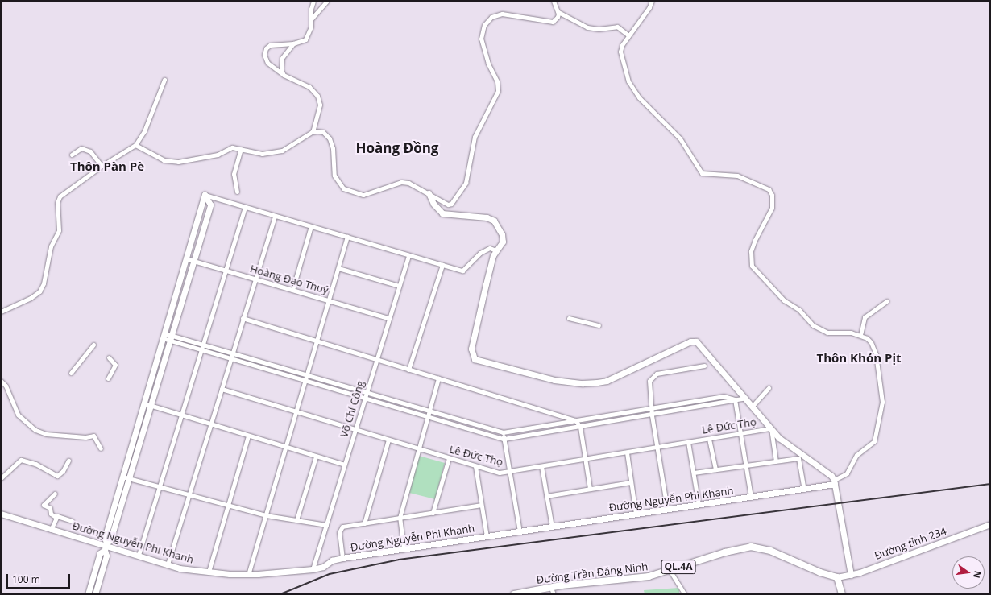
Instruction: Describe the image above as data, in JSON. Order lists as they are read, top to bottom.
{
  "streets": {
    "main road": ["QL.4A", "Đường Trần Đăng Ninh"],
    "street": [
      "Hoàng Đạo Thuý",
      "Võ Chí Công",
      "Lê Đức Thọ",
      "Đường Nguyễn Phi Khanh",
      "Đường tỉnh 234"
    ]
  },
  "crossings": [
    ["Hoàng Đạo Thuý", "Võ Chí Công"],
    ["Võ Chí Công", "Lê Đức Thọ"],
    ["Võ Chí Công", "Đường Nguyễn Phi Khanh"],
    ["Đường tỉnh 234", "Đường Trần Đăng Ninh"]
  ],
  "districts": ["Hoàng Đồng", "Thôn Pàn Pè", "Thôn Khỏn Pịt"],
  "scale_bar": "100 m",
  "north": "right"
}
